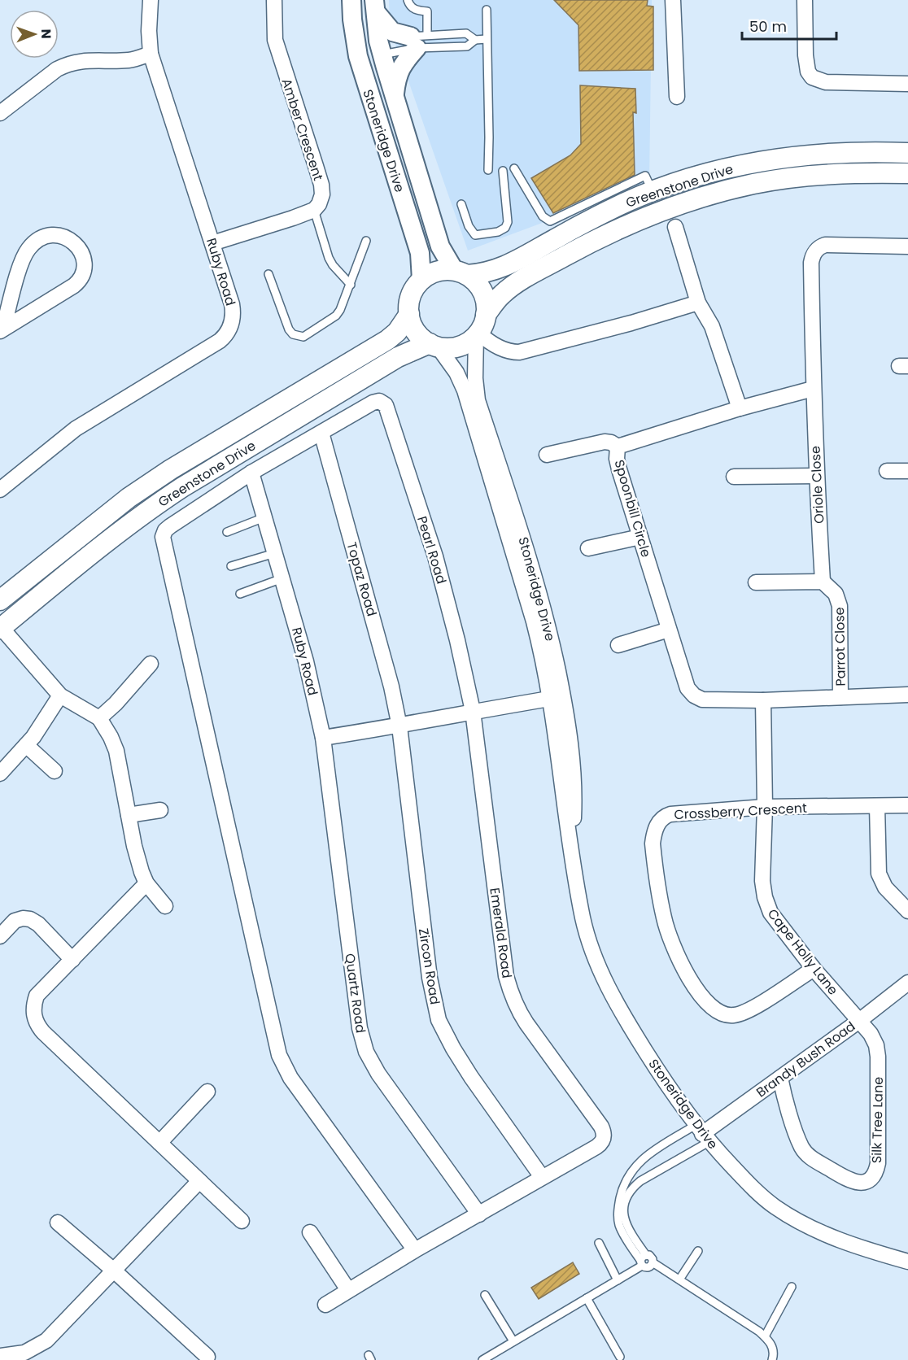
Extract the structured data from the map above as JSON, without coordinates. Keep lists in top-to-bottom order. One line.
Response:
{"streets":{"main road":["Greenstone Drive"],"street":["Amber Crescent","Stoneridge Drive","Ruby Road","Oriole Close","Spoonbill Circle","Pearl Road","Topaz Road","Parrot Close","Crossberry Crescent","Emerald Road","Cape Holly Lane","Zircon Road","Quartz Road","Brandy Bush Road","Silk Tree Lane"]},"crossings":[["Stoneridge Drive","Greenstone Drive"],["Stoneridge Drive","Brandy Bush Road"],["Ruby Road","Quartz Road"],["Oriole Close","Spoonbill Circle"],["Oriole Close","Parrot Close"],["Spoonbill Circle","Parrot Close"],["Spoonbill Circle","Cape Holly Lane"],["Pearl Road","Topaz Road"],["Pearl Road","Emerald Road"],["Topaz Road","Zircon Road"],["Crossberry Crescent","Cape Holly Lane"],["Emerald Road","Zircon Road"],["Cape Holly Lane","Brandy Bush Road"],["Cape Holly Lane","Silk Tree Lane"],["Brandy Bush Road","Silk Tree Lane"]],"scale_bar":"50 m","north":"right"}
